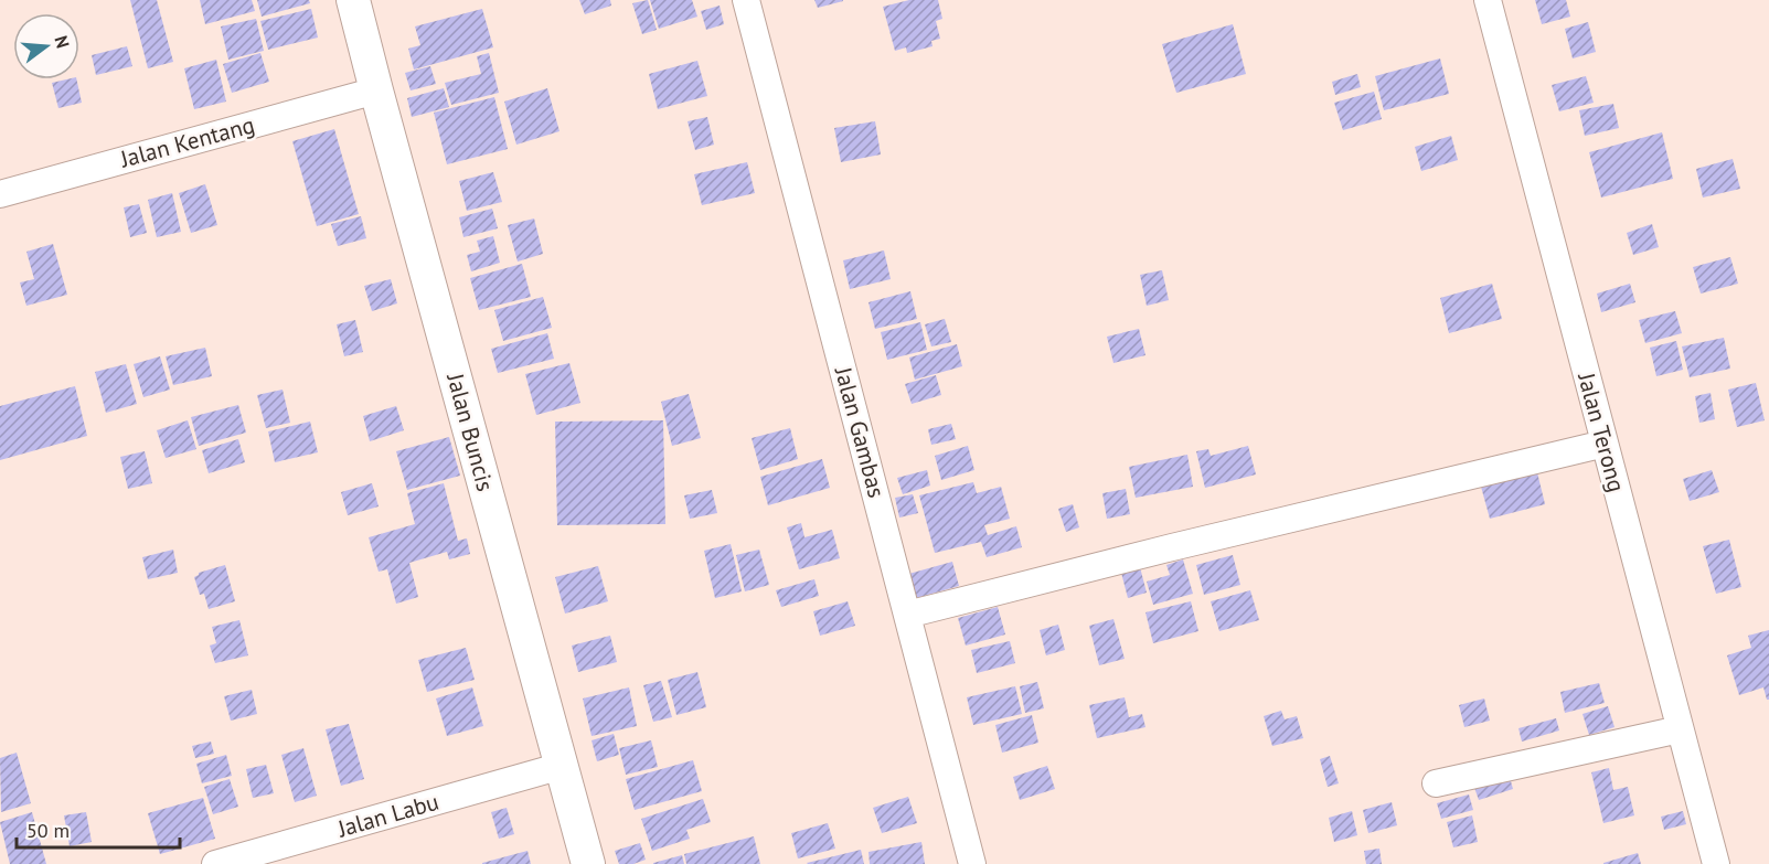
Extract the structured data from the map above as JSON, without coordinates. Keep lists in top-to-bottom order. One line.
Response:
{"streets":{"street":["Jalan Kentang","Jalan Buncis","Jalan Gambas","Jalan Terong","Jalan Labu"]},"crossings":[["Jalan Kentang","Jalan Buncis"],["Jalan Buncis","Jalan Labu"]],"scale_bar":"50 m","north":"right"}
